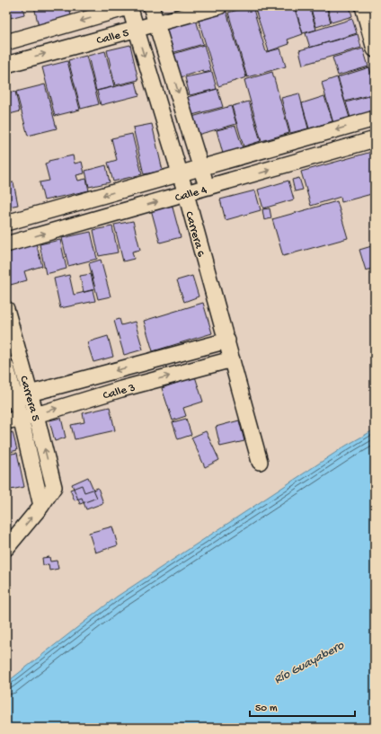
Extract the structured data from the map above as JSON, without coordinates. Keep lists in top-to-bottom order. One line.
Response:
{"streets":{"street":["Calle 5","Calle 4","Carrera 6","Calle 3","Carrera 5"]},"crossings":[["Calle 5","Carrera 6"],["Calle 4","Carrera 6"],["Carrera 6","Calle 3"],["Calle 3","Carrera 5"]],"water":["Río Guayabero"],"scale_bar":"50 m"}
